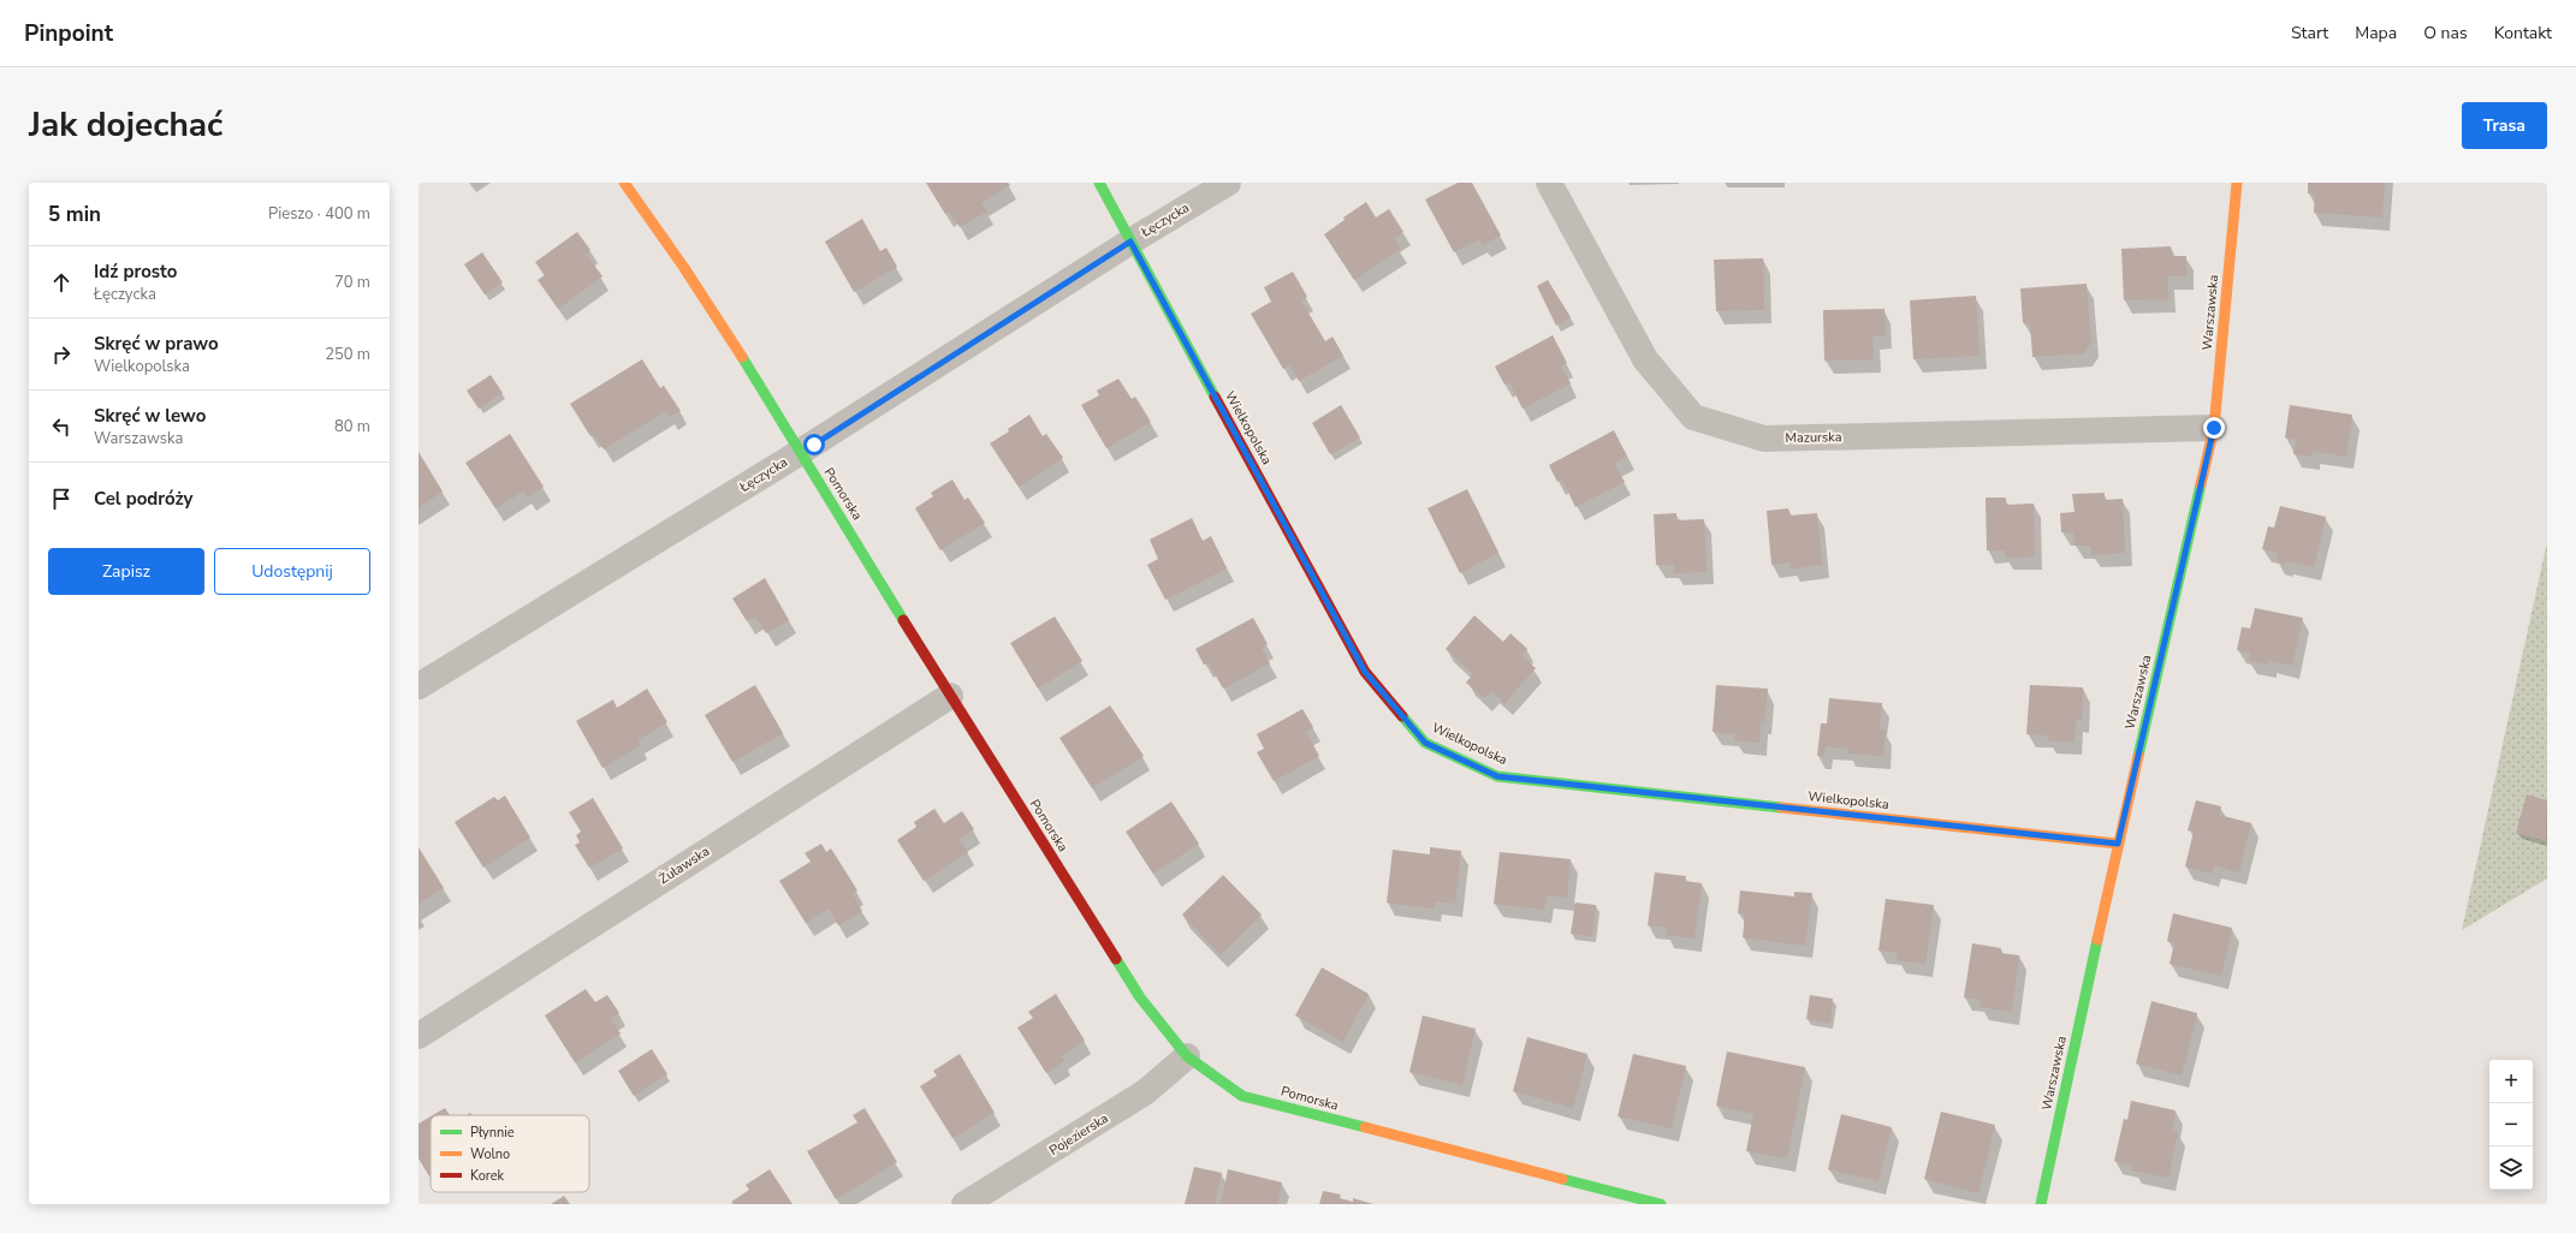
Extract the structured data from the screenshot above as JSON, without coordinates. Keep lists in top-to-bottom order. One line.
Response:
{"streets":{"street":["Łęczycka","Warszawska","Wielkopolska","Mazurska","Pomorska","Żuławska","Pojezierska"]},"crossings":[["Łęczycka","Wielkopolska"],["Łęczycka","Pomorska"],["Warszawska","Wielkopolska"],["Warszawska","Mazurska"],["Pomorska","Żuławska"],["Pomorska","Pojezierska"]],"legend":["Płynnie","Wolno","Korek"],"page":{"header":"Pinpoint","nav":["Start","Mapa","O nas","Kontakt"],"title":"Jak dojechać","buttons":["Trasa",["Zapisz","Udostępnij"]],"heading":["5 min","Pieszo · 400 m"],"list":[["Idź prosto","Łęczycka","70 m"],["Skręć w prawo","Wielkopolska","250 m"],["Skręć w lewo","Warszawska","80 m"],"Cel podróży"],"map_buttons":["+","−"]}}
